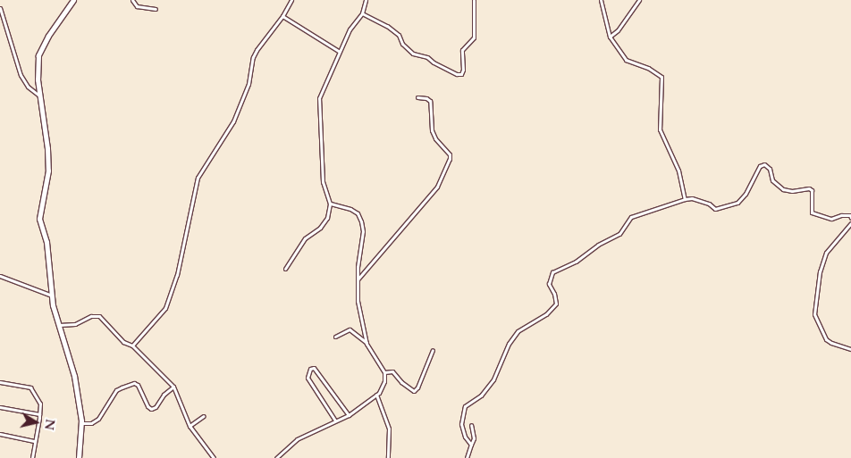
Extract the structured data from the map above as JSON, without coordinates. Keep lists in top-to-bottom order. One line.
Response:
{"north":"right"}
